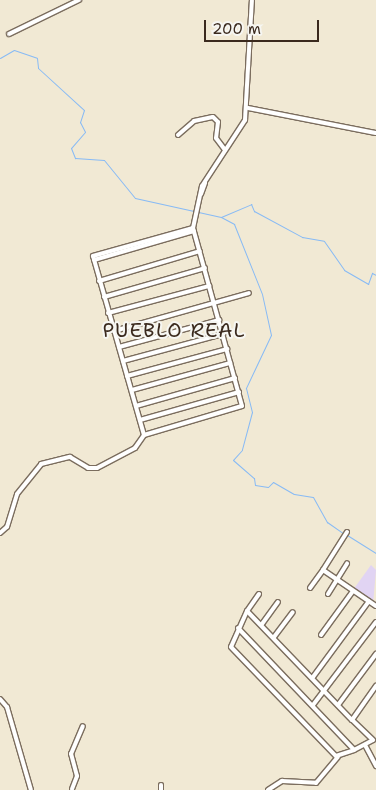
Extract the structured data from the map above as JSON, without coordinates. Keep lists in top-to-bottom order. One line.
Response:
{"districts":["PUEBLO REAL"],"scale_bar":"200 m"}
